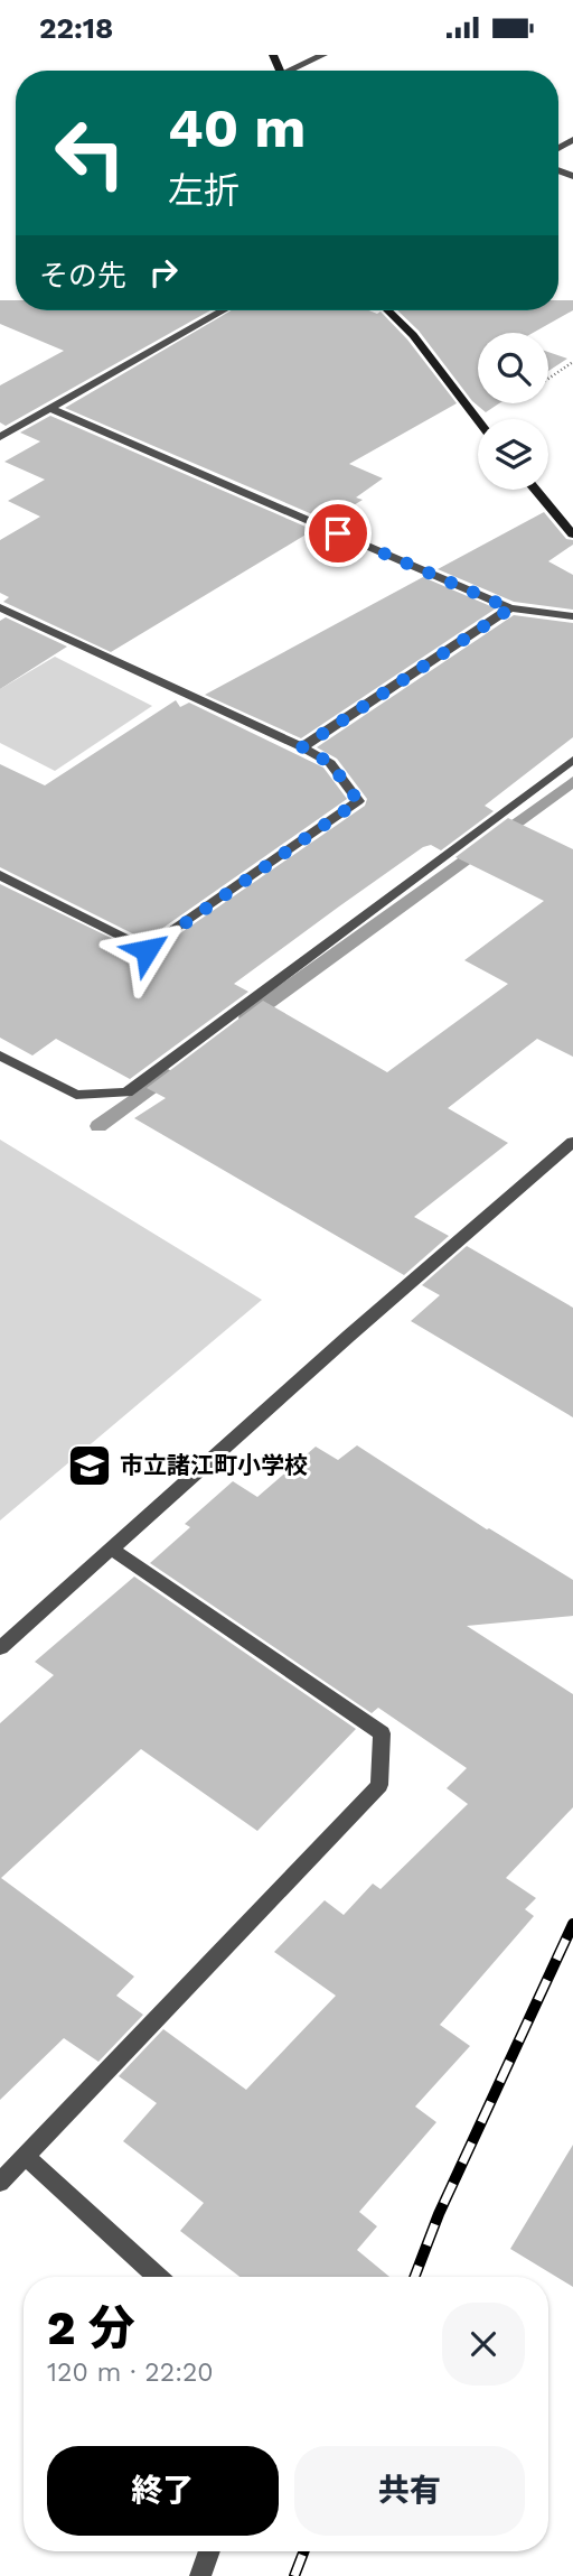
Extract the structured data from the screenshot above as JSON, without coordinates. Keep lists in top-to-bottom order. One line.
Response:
{"places":{"school or university":["市立諸江町小学校"]},"page":{"status":"22:18","turn":["40 m","左折"],"then":"その先","heading":["2 分","120 m · 22:20"],"buttons":["終了","共有"]}}
